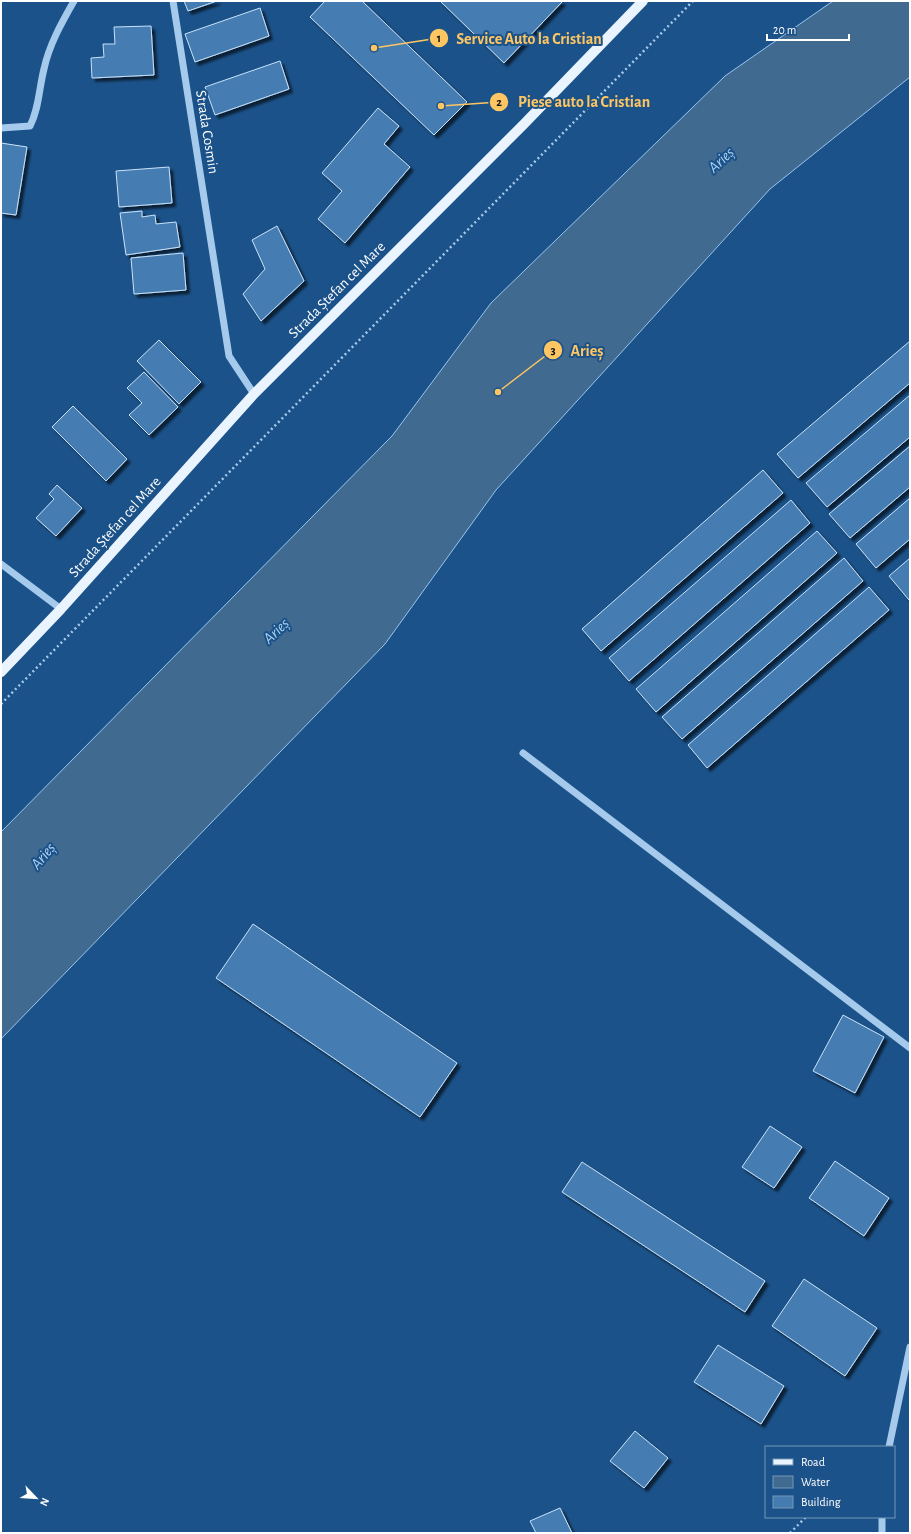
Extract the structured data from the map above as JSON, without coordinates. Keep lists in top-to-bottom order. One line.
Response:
{"streets":{"main road":["Strada Ștefan cel Mare"],"street":["Strada Cosmin"]},"crossings":[["Strada Cosmin","Strada Ștefan cel Mare"]],"water":["Arieș"],"places":["Service Auto la Cristian","Piese auto la Cristian","Arieș"],"legend":["Road","Water","Building"],"scale_bar":"20 m","north":"bottom right"}
